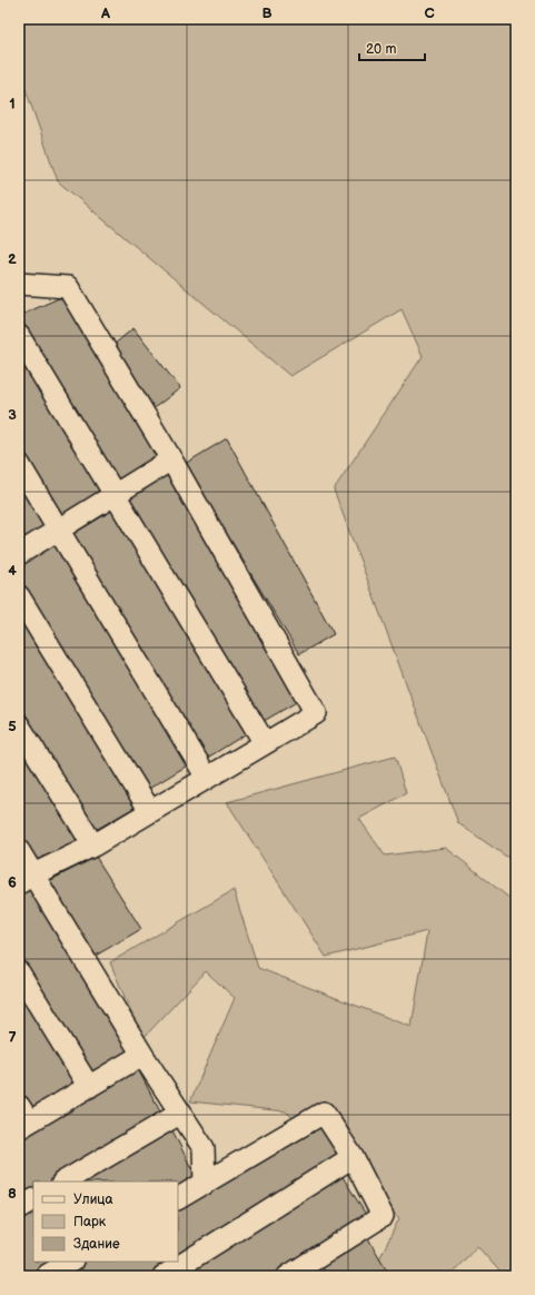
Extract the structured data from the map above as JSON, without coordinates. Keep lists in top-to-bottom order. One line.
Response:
{"legend":["Улица","Парк","Здание"],"scale_bar":"20 m","grid":{"columns":["A","B","C"],"rows":["1","2","3","4","5","6","7","8"]}}
